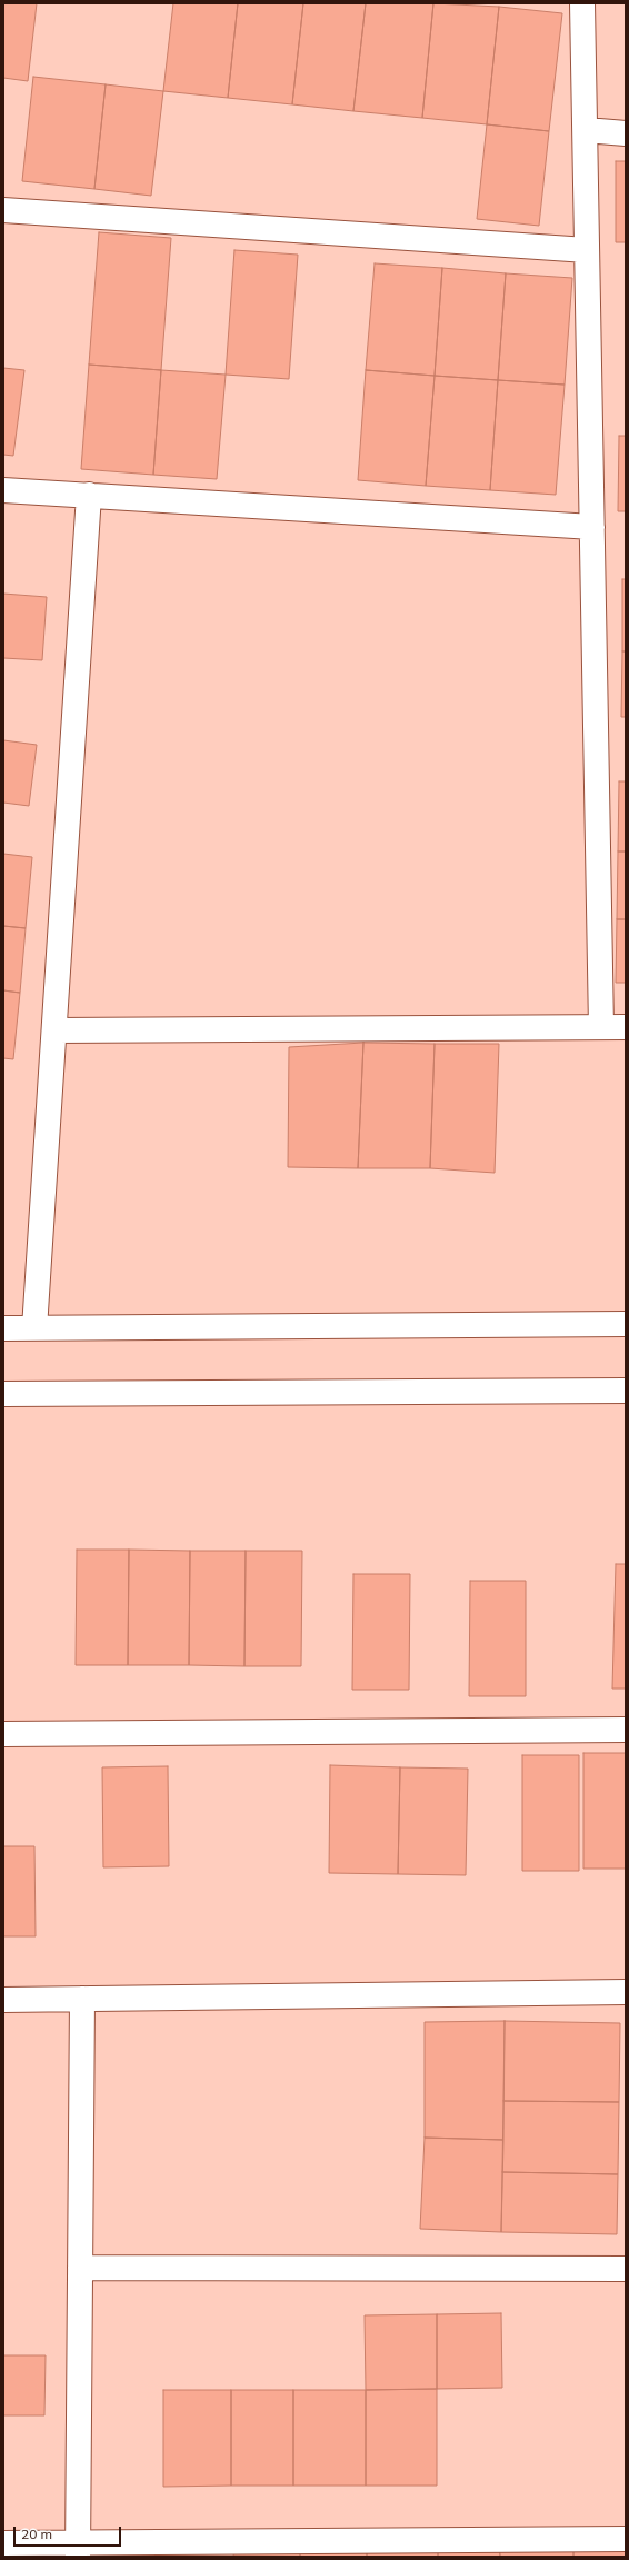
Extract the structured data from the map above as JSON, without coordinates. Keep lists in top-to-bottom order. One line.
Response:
{"scale_bar":"20 m"}
